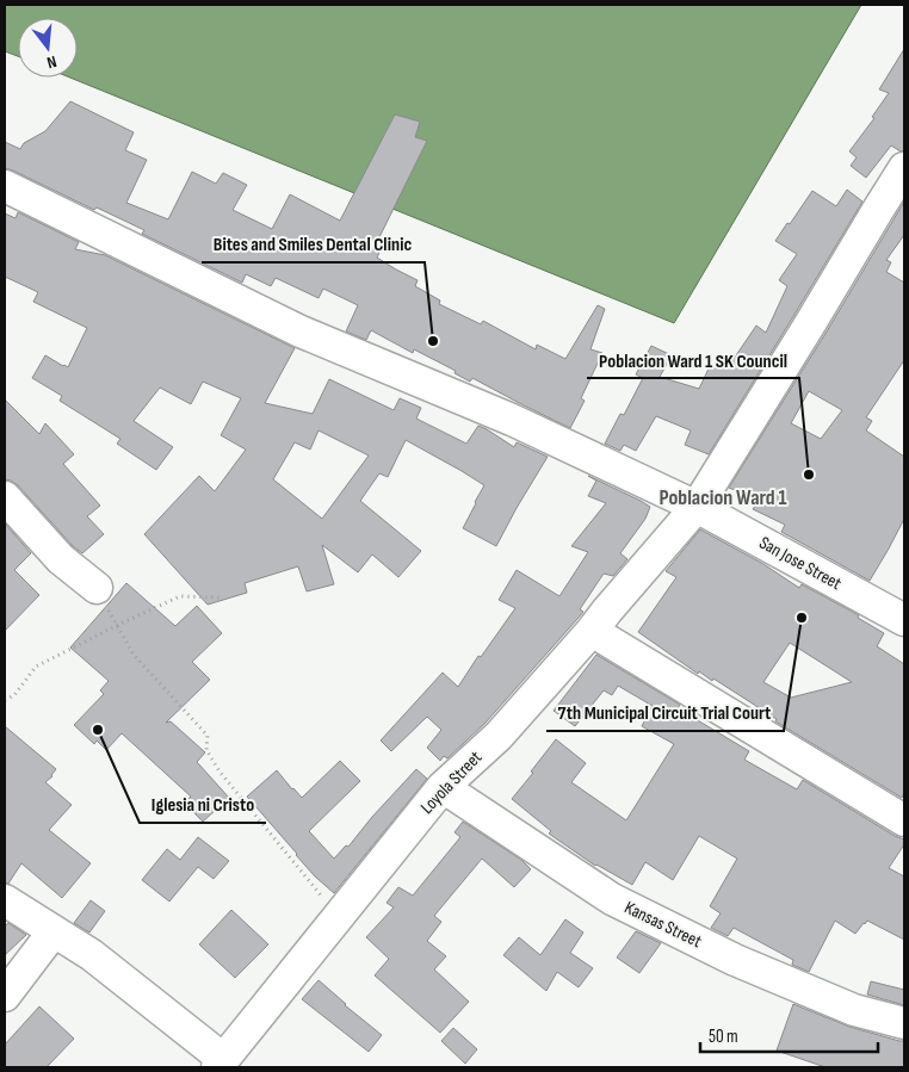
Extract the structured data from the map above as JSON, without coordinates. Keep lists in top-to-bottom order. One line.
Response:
{"streets":{"street":["San Jose Street","Loyola Street","Kansas Street"]},"crossings":[["San Jose Street","Loyola Street"],["Loyola Street","Kansas Street"]],"districts":["Poblacion Ward 1"],"places":["Bites and Smiles Dental Clinic","Poblacion Ward 1 SK Council","7th Municipal Circuit Trial Court","Iglesia ni Cristo"],"scale_bar":"50 m","north":"bottom"}
